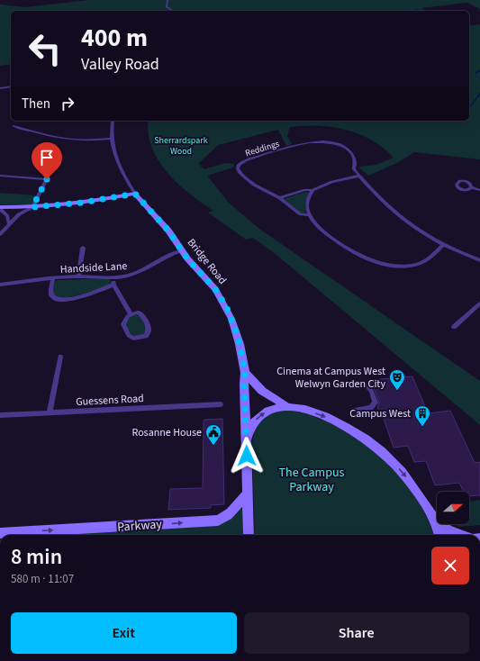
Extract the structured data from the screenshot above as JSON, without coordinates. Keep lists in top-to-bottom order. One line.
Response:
{"streets":{"main road":["Bridge Road","Parkway"],"street":["Reddings","Handside Lane","Guessens Road"]},"crossings":[["Bridge Road","Handside Lane"],["Bridge Road","Parkway"]],"one_way":["Parkway"],"parks":["Sherrardspark Wood","The Campus Parkway"],"places":{"theatre":["Cinema at Campus West Welwyn Garden City"],"building":["Campus West"],"public building":["Rosanne House"]},"north":"right","page":{"turn":["400 m","Valley Road"],"then":"Then","heading":["8 min","580 m · 11:07"],"buttons":["Exit","Share"]}}
